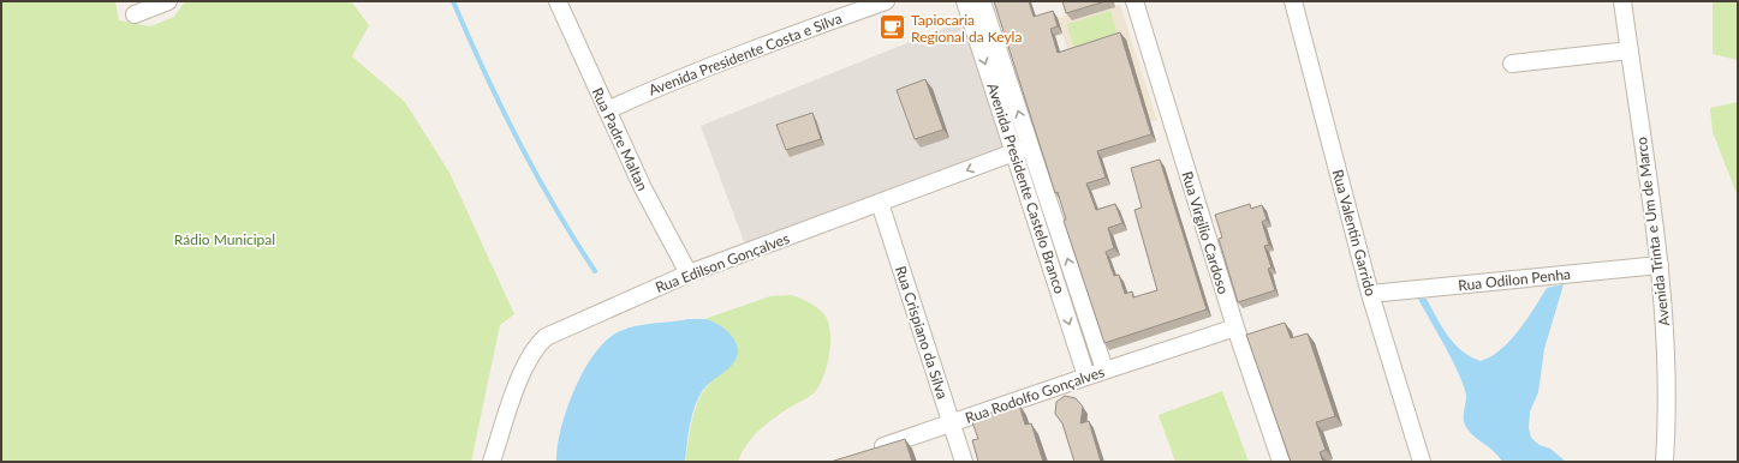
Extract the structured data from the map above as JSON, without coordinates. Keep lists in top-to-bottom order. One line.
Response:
{"streets":{"street":["Avenida Presidente Costa e Silva","Rua Padre Maltan","Avenida Presidente Castelo Branco","Avenida Trinta e Um de Marco","Rua Virgilio Cardoso","Rua Valentin Garrido","Rua Edilson Gonçalves","Rua Odilon Penha","Rua Crispiano da Silva","Rua Rodolfo Gonçalves"]},"crossings":[["Avenida Presidente Costa e Silva","Rua Padre Maltan"],["Rua Padre Maltan","Rua Edilson Gonçalves"],["Avenida Presidente Castelo Branco","Rua Edilson Gonçalves"],["Avenida Presidente Castelo Branco","Rua Rodolfo Gonçalves"],["Avenida Trinta e Um de Marco","Rua Odilon Penha"],["Rua Virgilio Cardoso","Rua Rodolfo Gonçalves"],["Rua Valentin Garrido","Rua Odilon Penha"],["Rua Edilson Gonçalves","Rua Crispiano da Silva"],["Rua Crispiano da Silva","Rua Rodolfo Gonçalves"]],"parks":["Rádio Municipal"],"places":{"cafe":["Tapiocaria Regional da Keyla"]}}
